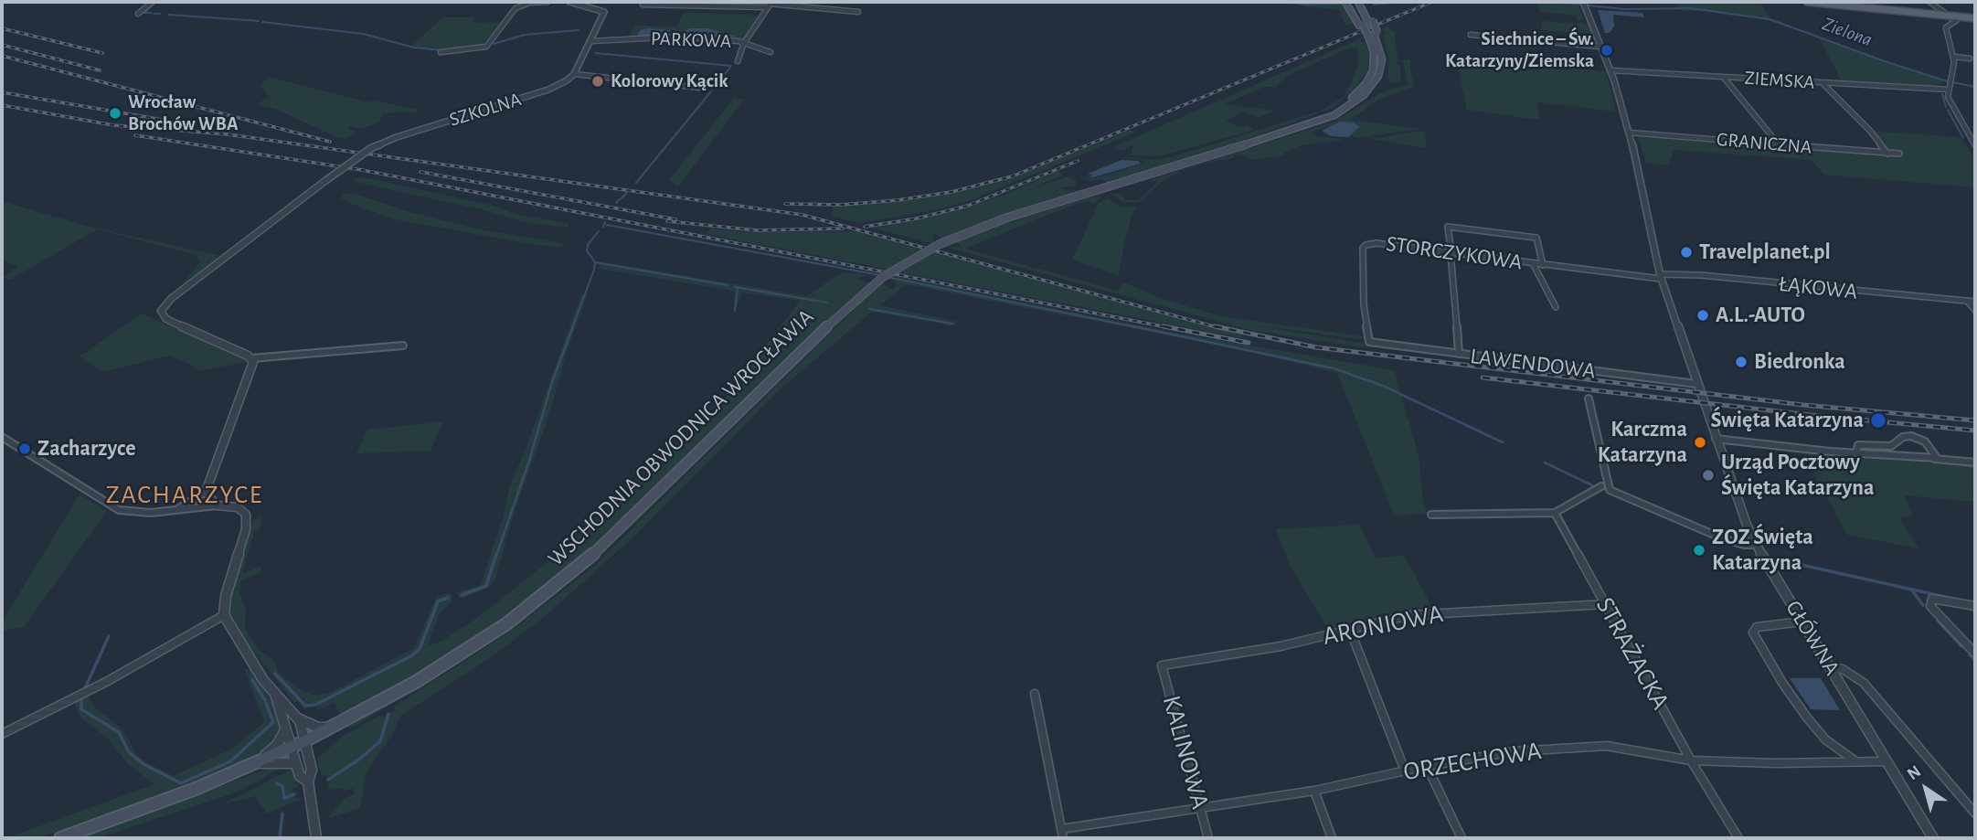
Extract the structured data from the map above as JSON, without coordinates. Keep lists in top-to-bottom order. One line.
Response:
{"streets":{"main road":["WSCHODNIA OBWODNICA WROCŁAWIA"],"street":["PARKOWA","ZIEMSKA","SZKOLNA","GRANICZNA","STORCZYKOWA","ŁĄKOWA","LAWENDOWA","ARONIOWA","GŁÓWNA","STRAŻACKA","KALINOWA","ORZECHOWA"]},"crossings":[["ZIEMSKA","GŁÓWNA"],["GRANICZNA","GŁÓWNA"],["STORCZYKOWA","ŁĄKOWA"],["STORCZYKOWA","LAWENDOWA"],["STORCZYKOWA","GŁÓWNA"],["ŁĄKOWA","GŁÓWNA"],["LAWENDOWA","GŁÓWNA"],["ARONIOWA","STRAŻACKA"],["ARONIOWA","KALINOWA"],["GŁÓWNA","ORZECHOWA"],["STRAŻACKA","ORZECHOWA"],["KALINOWA","ORZECHOWA"]],"districts":["ZACHARZYCE"],"water":["Zielona"],"places":["Siechnice – Św. Katarzyny/Ziemska","Kolorowy Kącik","Wrocław Brochów WBA","Travelplanet.pl","A.L.-AUTO","Biedronka","Święta Katarzyna","Karczma Katarzyna","Zacharzyce","Urząd Pocztowy Święta Katarzyna","ZOZ Święta Katarzyna"],"north":"top left"}
